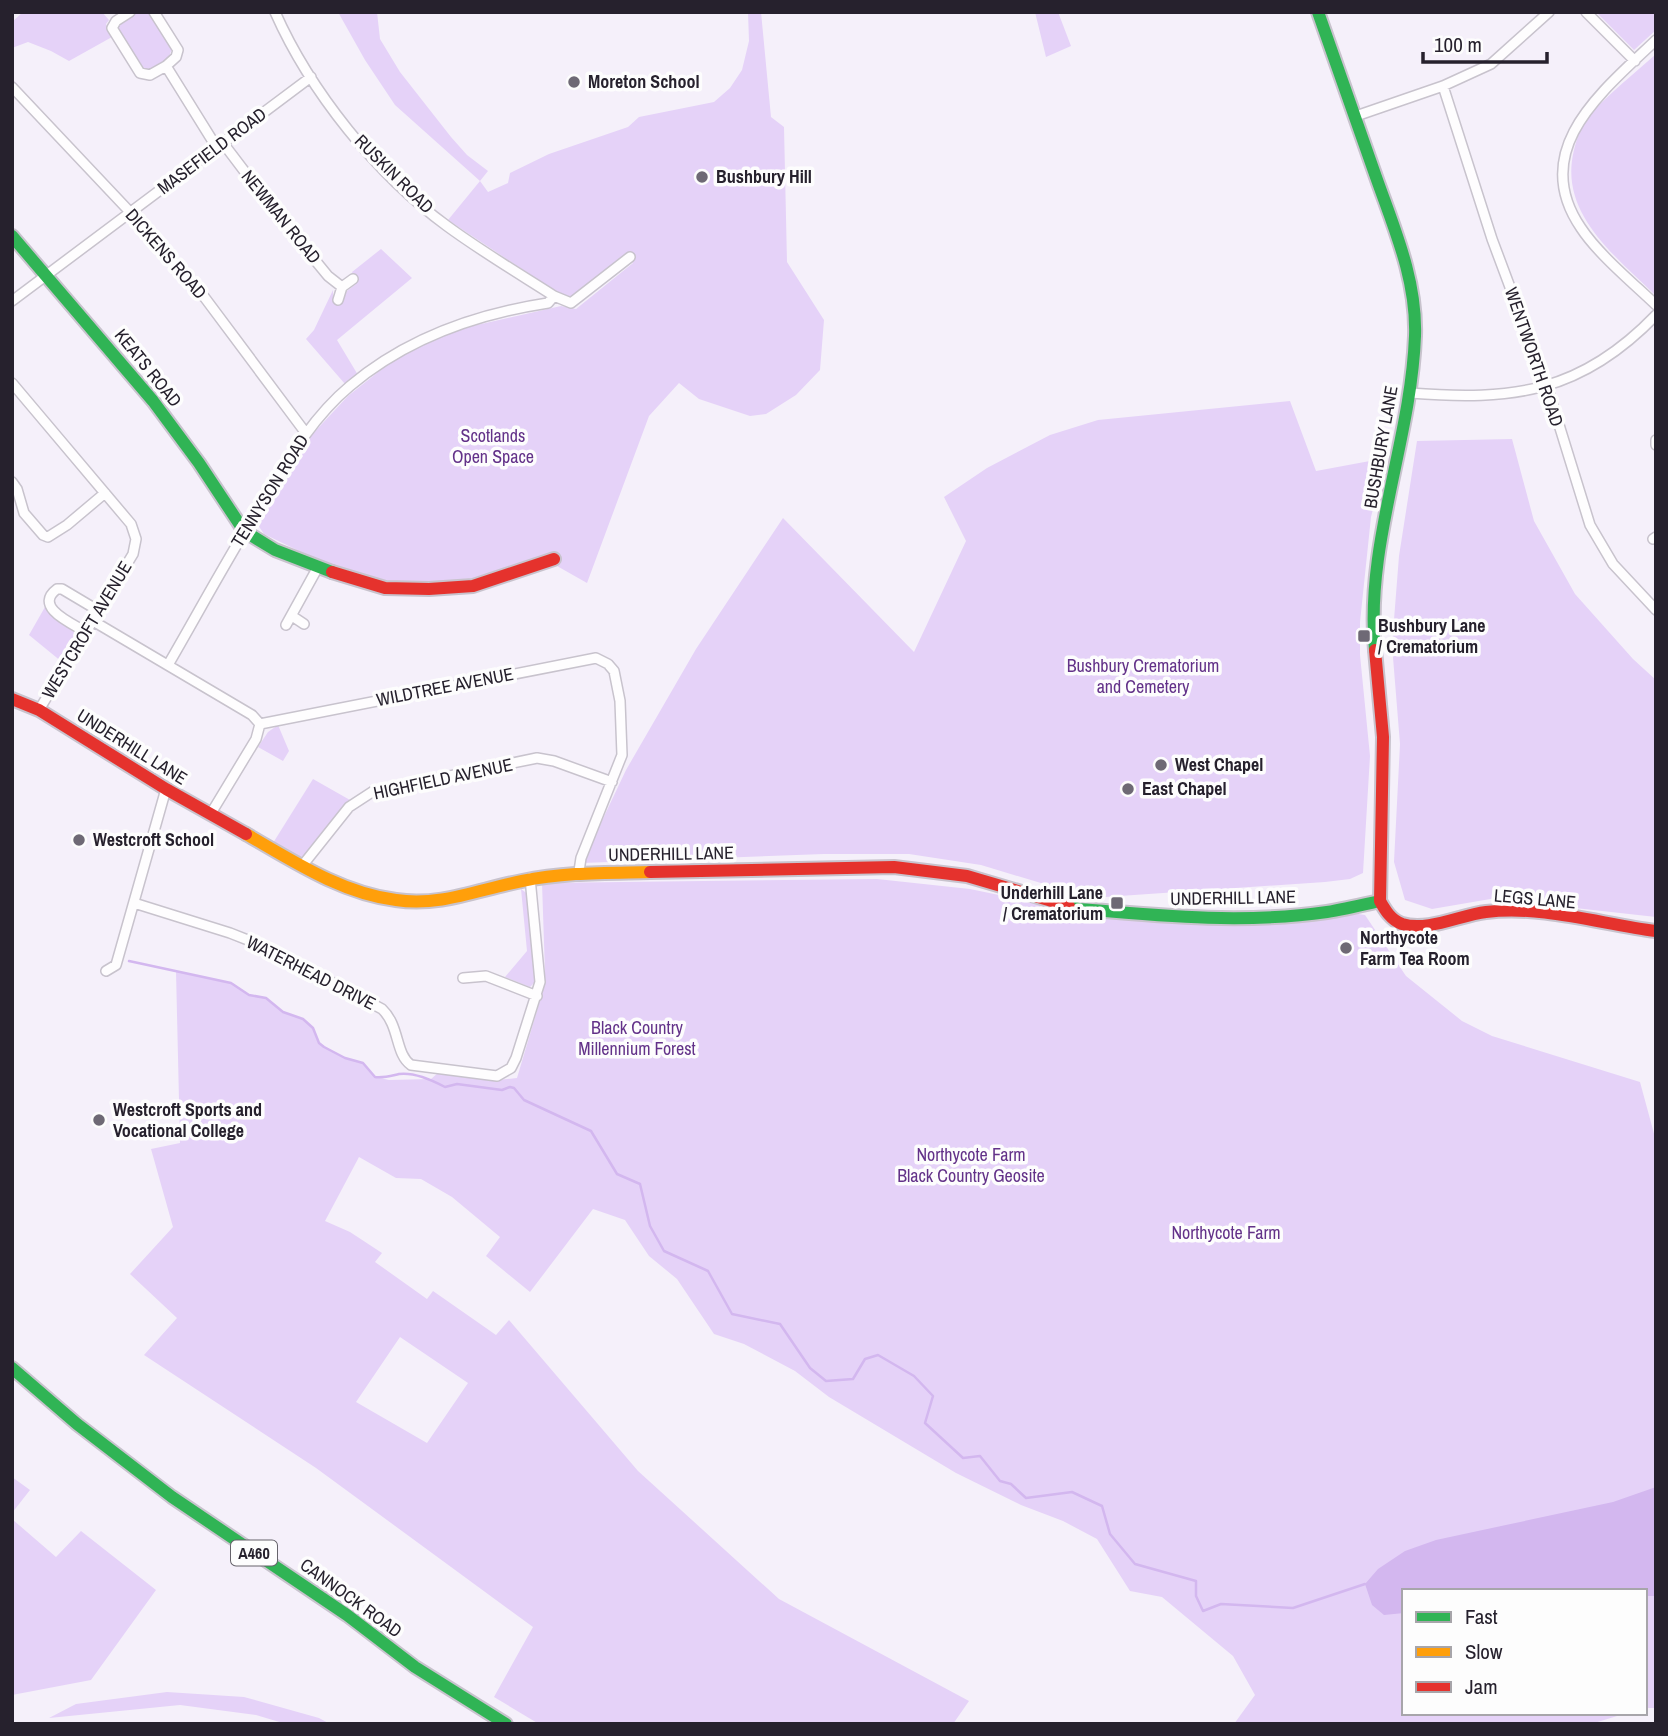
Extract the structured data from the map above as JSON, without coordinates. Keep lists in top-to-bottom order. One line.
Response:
{"streets":{"main road":["KEATS ROAD","BUSHBURY LANE","UNDERHILL LANE","LEGS LANE","A460","CANNOCK ROAD"],"street":["MASEFIELD ROAD","RUSKIN ROAD","NEWMAN ROAD","DICKENS ROAD","WENTWORTH ROAD","TENNYSON ROAD","WESTCROFT AVENUE","WILDTREE AVENUE","HIGHFIELD AVENUE","WATERHEAD DRIVE"]},"crossings":[["MASEFIELD ROAD","RUSKIN ROAD"],["MASEFIELD ROAD","NEWMAN ROAD"],["MASEFIELD ROAD","DICKENS ROAD"],["MASEFIELD ROAD","KEATS ROAD"],["RUSKIN ROAD","TENNYSON ROAD"],["DICKENS ROAD","TENNYSON ROAD"],["KEATS ROAD","TENNYSON ROAD"],["BUSHBURY LANE","UNDERHILL LANE"],["BUSHBURY LANE","LEGS LANE"],["WESTCROFT AVENUE","UNDERHILL LANE"],["WILDTREE AVENUE","UNDERHILL LANE"],["WILDTREE AVENUE","HIGHFIELD AVENUE"],["UNDERHILL LANE","HIGHFIELD AVENUE"],["UNDERHILL LANE","LEGS LANE"],["UNDERHILL LANE","WATERHEAD DRIVE"]],"parks":["Scotlands Open Space","Bushbury Crematorium and Cemetery","Black Country Millennium Forest","Northycote Farm Black Country Geosite","Northycote Farm"],"places":{"other":["Moreton School","Bushbury Hill","West Chapel","East Chapel","Westcroft School","Northycote Farm Tea Room","Westcroft Sports and Vocational College"],"transit":["Bushbury Lane / Crematorium","Underhill Lane / Crematorium"]},"legend":["Fast","Slow","Jam"],"scale_bar":"100 m"}
